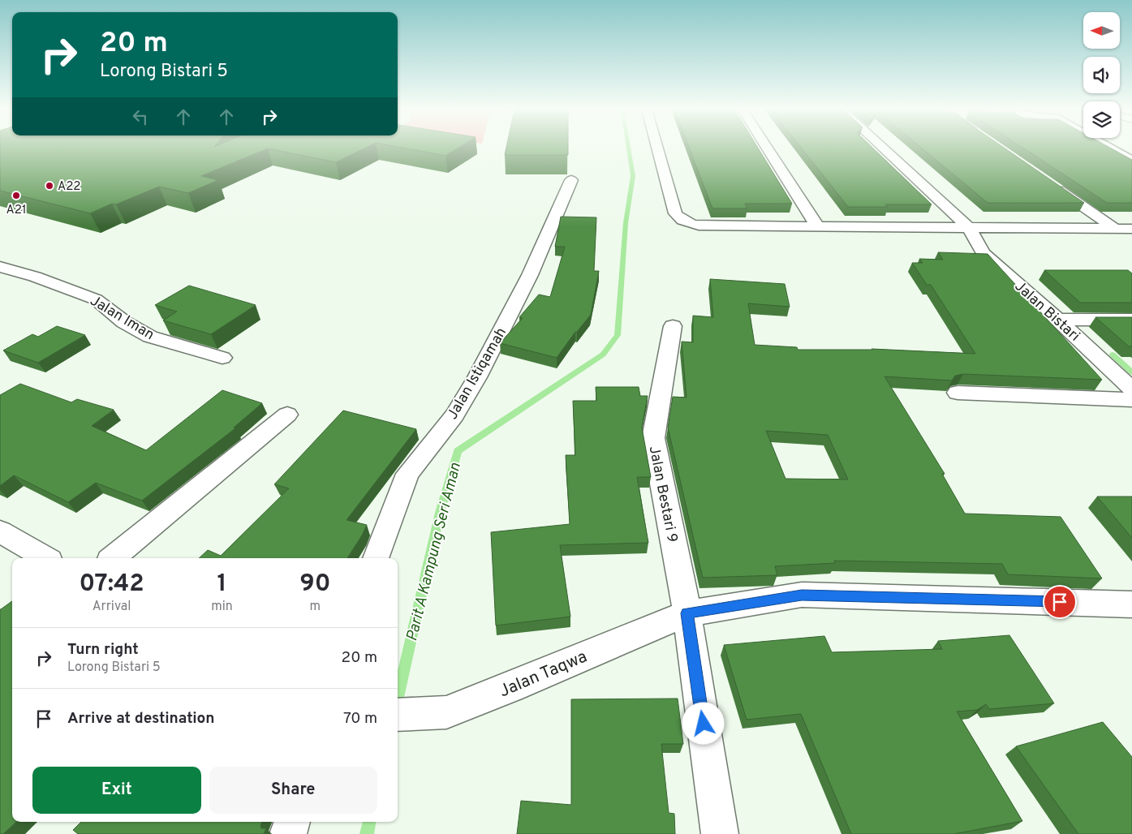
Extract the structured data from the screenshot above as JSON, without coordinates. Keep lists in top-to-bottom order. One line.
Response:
{"streets":{"street":["Jalan Bistari","Jalan Iman","Jalan Istiqamah","Jalan Bestari 9","Jalan Taqwa"]},"crossings":[["Jalan Bestari 9","Jalan Taqwa"]],"water":["Parit A Kampung Seri Aman"],"places":["A22","A21"],"north":"left","page":{"turn":["20 m","Lorong Bistari 5"],"eta":["07:42","Arrival","1","min","90","m"],"list":[{"name":"Turn right","note":"Lorong Bistari 5","value":"20 m"},{"name":"Arrive at destination","value":"70 m"}],"buttons":["Exit","Share"]}}
